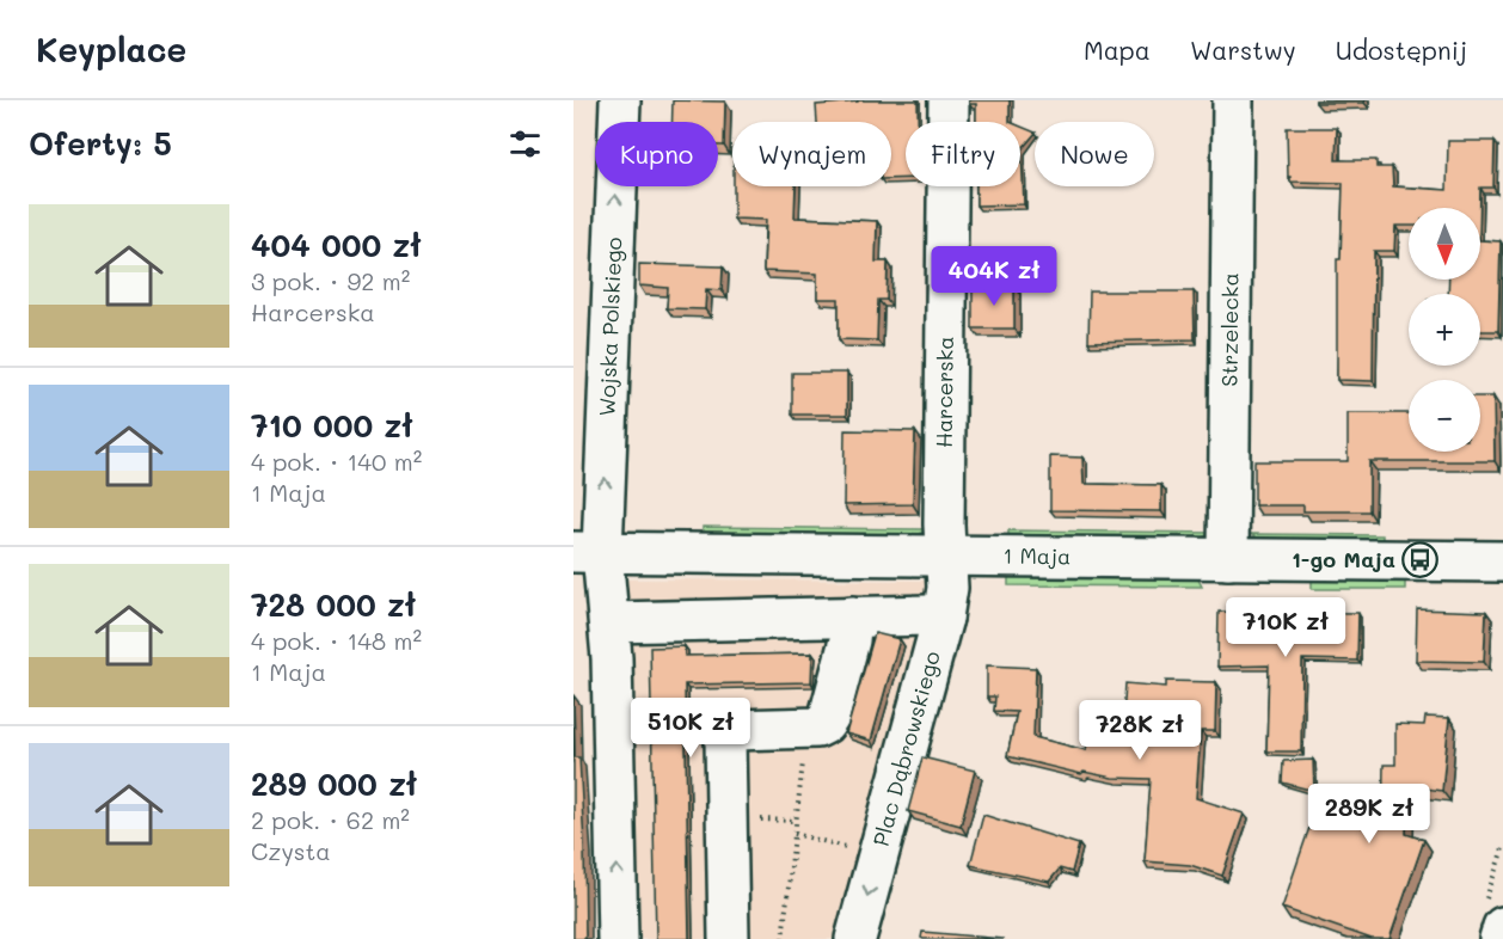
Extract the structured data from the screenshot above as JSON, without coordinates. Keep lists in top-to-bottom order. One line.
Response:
{"streets":{"street":["Wojska Polskiego","Strzelecka","Harcerska","1 Maja","Plac Dąbrowskiego"]},"crossings":[["Wojska Polskiego","1 Maja"],["Strzelecka","1 Maja"],["Harcerska","1 Maja"],["Harcerska","Plac Dąbrowskiego"],["1 Maja","Plac Dąbrowskiego"]],"one_way":["Wojska Polskiego"],"places":{"bus stop":["1-go Maja"]},"north":"bottom","page":{"header":"Keyplace","nav":["Mapa","Warstwy","Udostępnij"],"heading":"Oferty: 5","chip":["Kupno","Wynajem","Filtry","Nowe"],"list":[{"name":"404 000 zł","note":"3 pok. · 92 m² · Harcerska"},{"name":"710 000 zł","note":"4 pok. · 140 m² · 1 Maja"},{"name":"728 000 zł","note":"4 pok. · 148 m² · 1 Maja"},{"name":"289 000 zł","note":"2 pok. · 62 m² · Czysta"}],"map_buttons":["+","−"],"price":["404K zł","710K zł","510K zł","728K zł","289K zł"]}}
